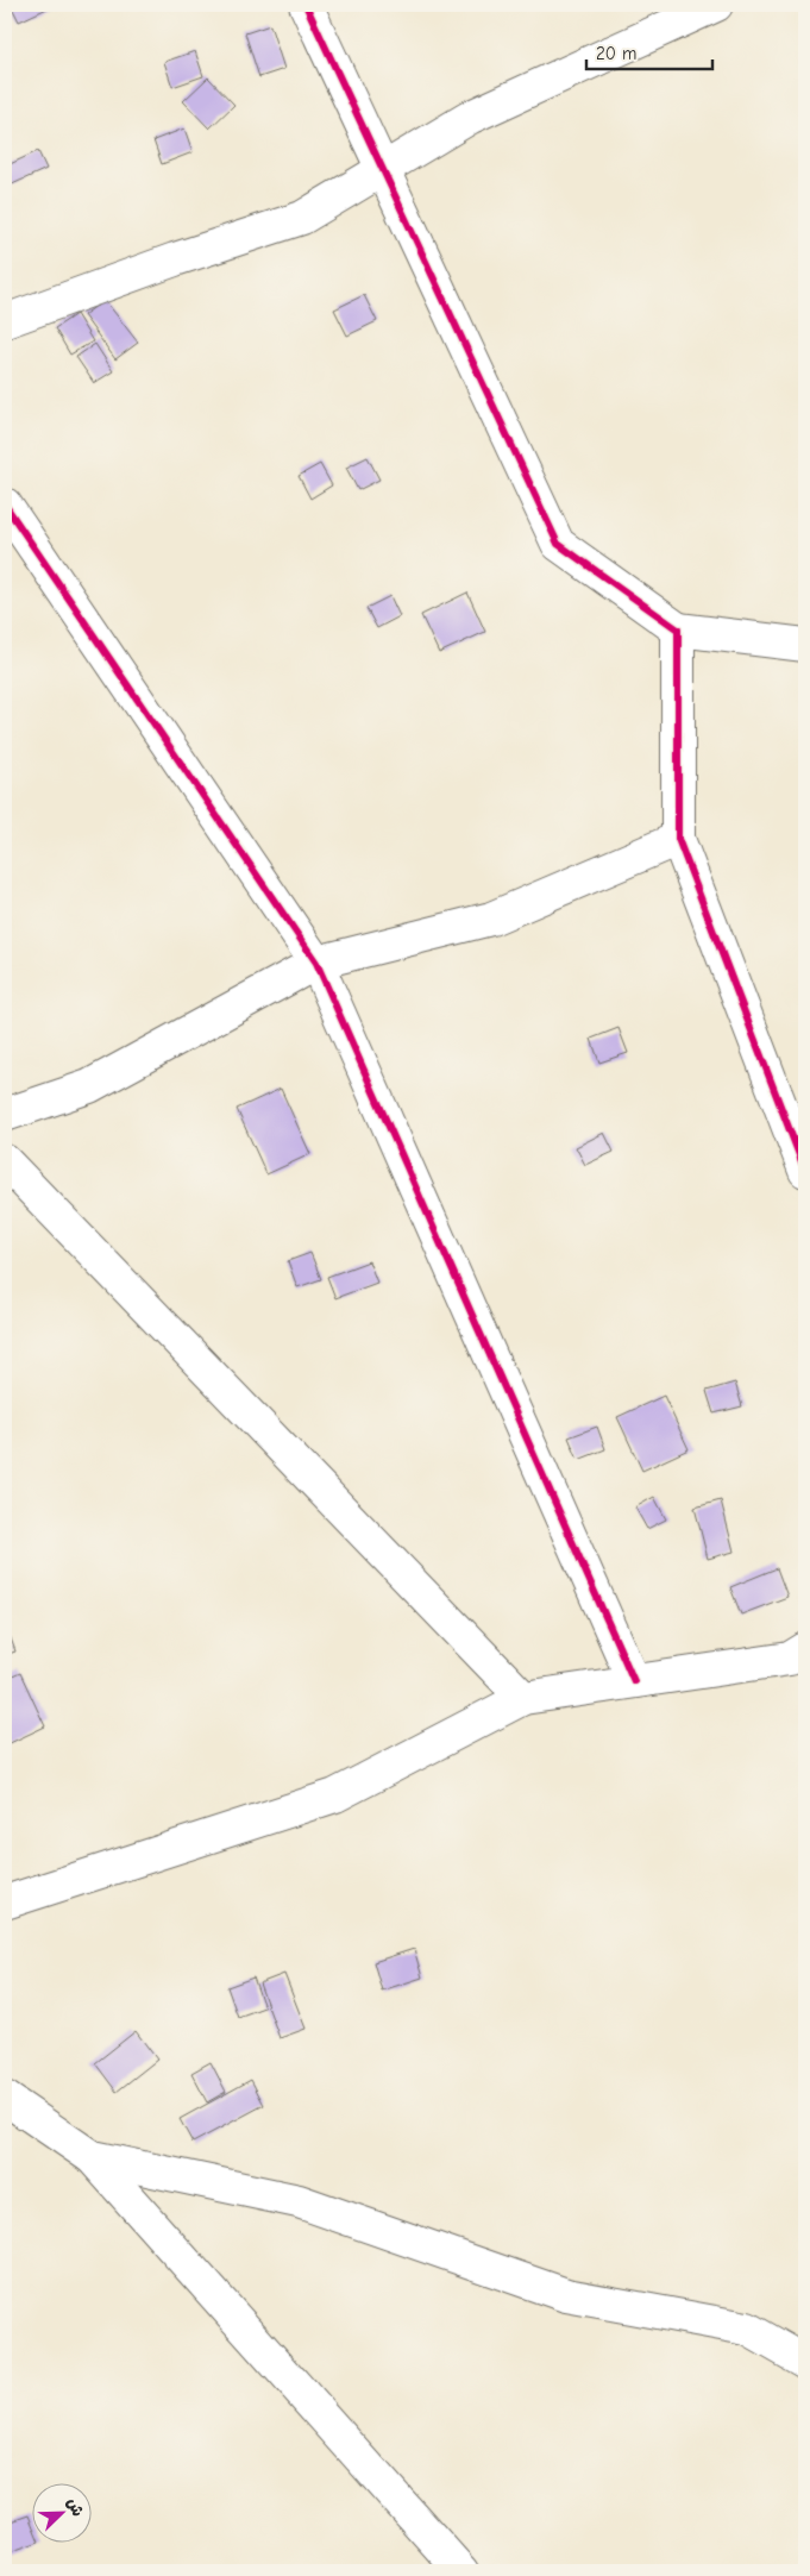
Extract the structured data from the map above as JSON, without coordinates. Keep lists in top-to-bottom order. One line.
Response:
{"scale_bar":"20 m","north":"top right"}
